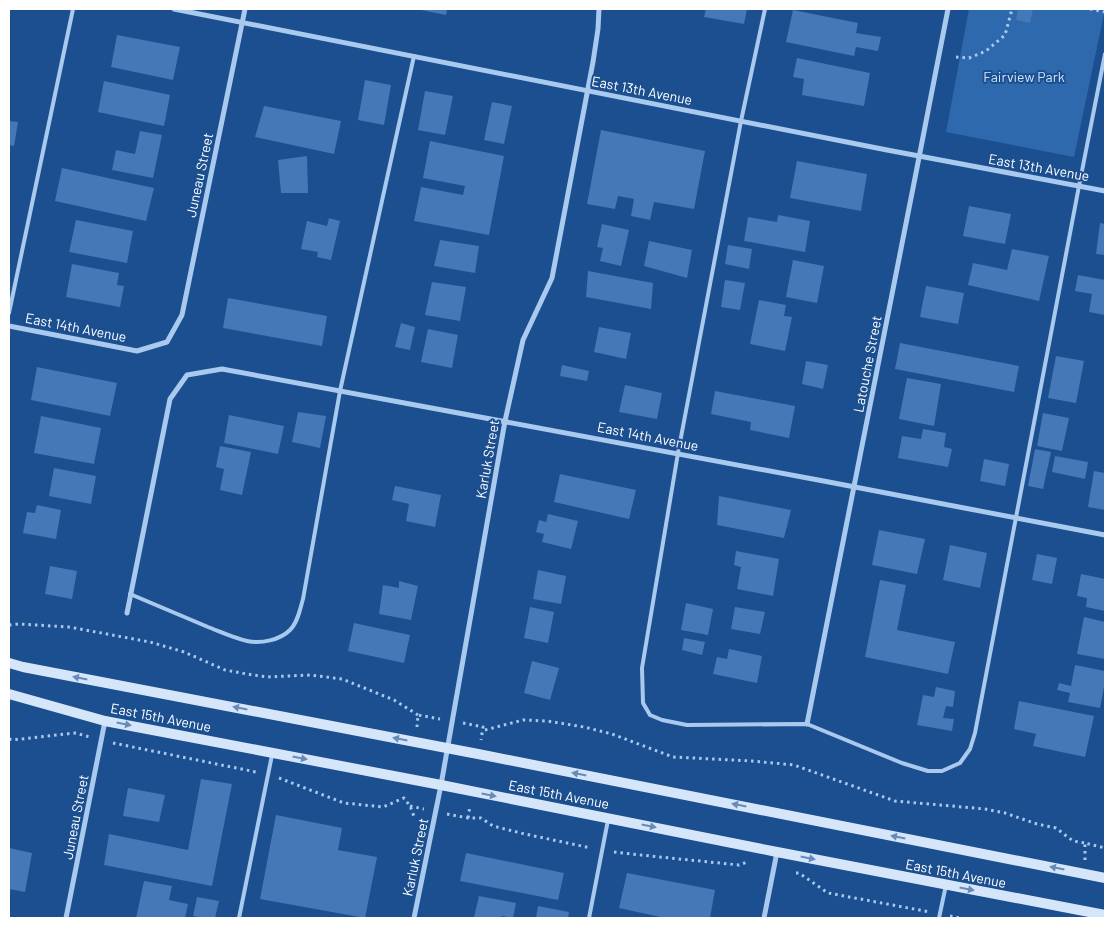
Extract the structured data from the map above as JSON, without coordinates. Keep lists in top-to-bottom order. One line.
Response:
{"streets":{"main road":["East 15th Avenue"],"street":["East 13th Avenue","Juneau Street","East 14th Avenue","Latouche Street","Karluk Street"]},"crossings":[["East 13th Avenue","Juneau Street"],["East 13th Avenue","Latouche Street"],["East 13th Avenue","Karluk Street"],["Juneau Street","East 14th Avenue"],["Juneau Street","East 15th Avenue"],["East 14th Avenue","Latouche Street"],["East 14th Avenue","Karluk Street"],["Karluk Street","East 15th Avenue"]],"parks":["Fairview Park"]}
